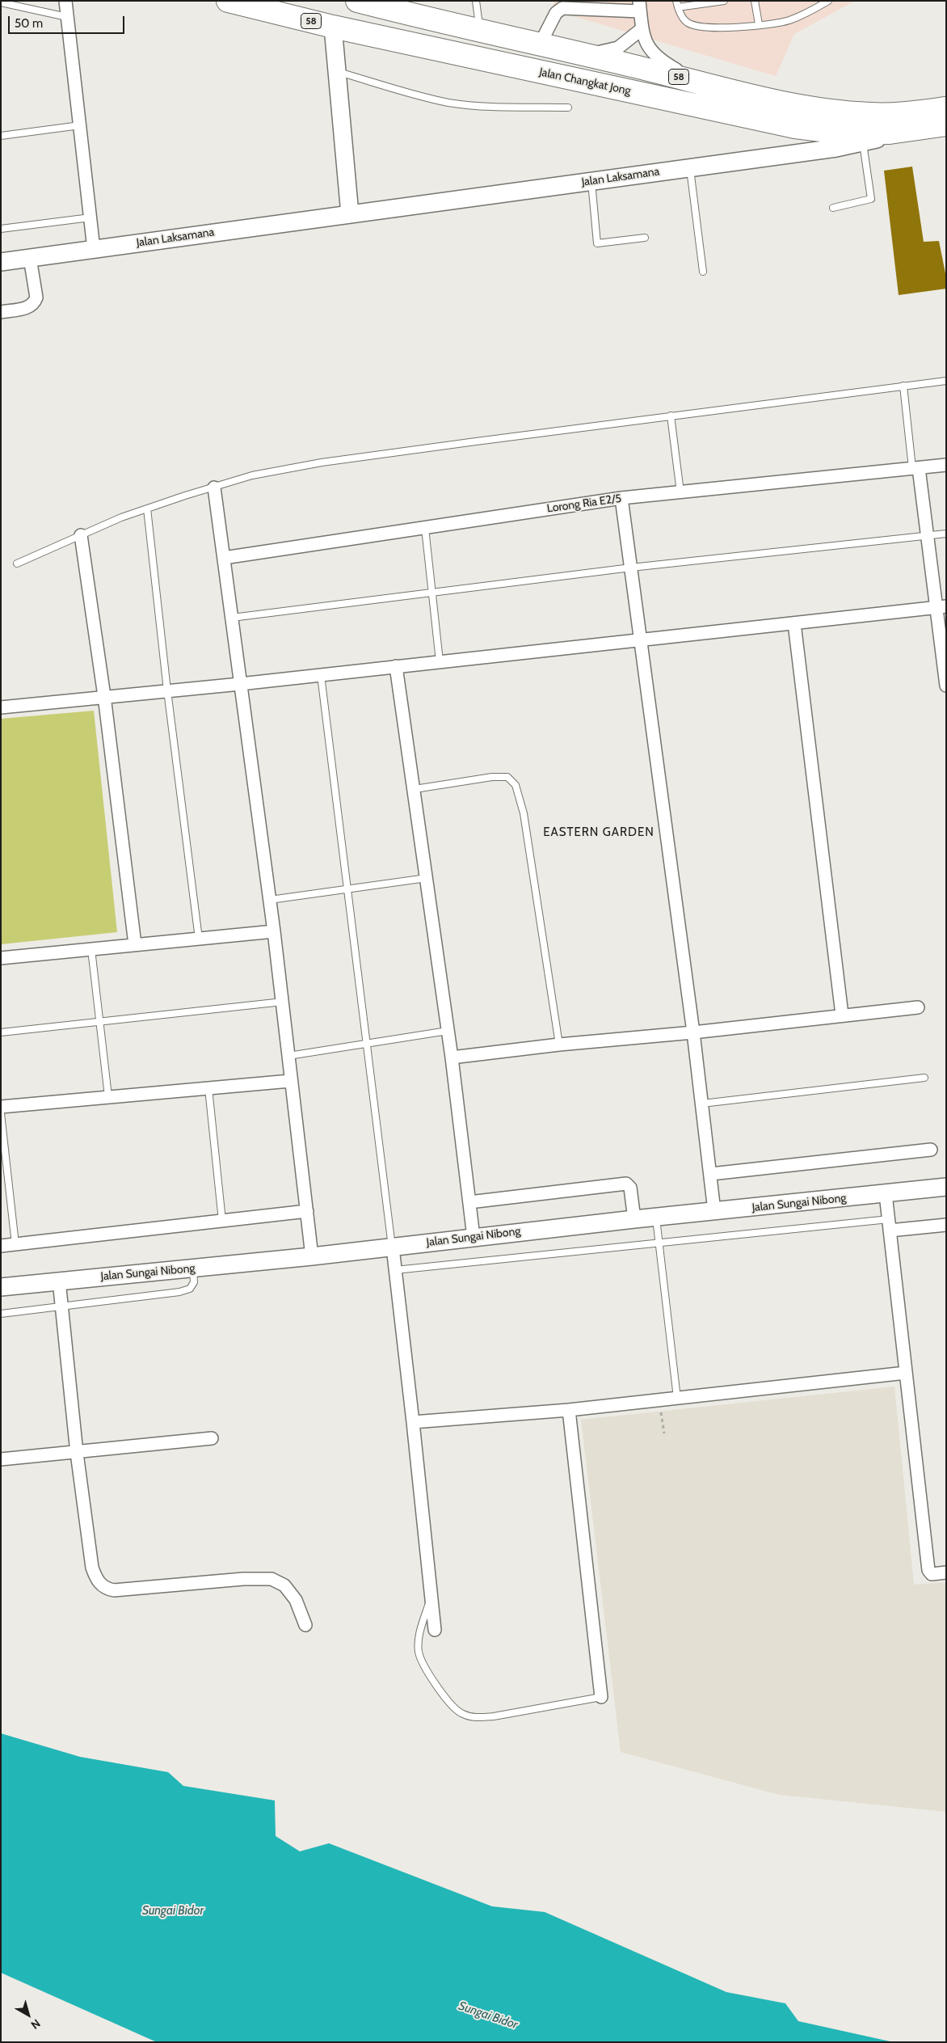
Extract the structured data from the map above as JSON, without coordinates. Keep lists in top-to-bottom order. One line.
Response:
{"streets":{"highway":["58","Jalan Changkat Jong"],"street":["Jalan Laksamana","Lorong Ria E2/5","Jalan Sungai Nibong"]},"crossings":[["Jalan Changkat Jong","Jalan Laksamana"]],"districts":["EASTERN GARDEN"],"water":["Sungai Bidor"],"scale_bar":"50 m","north":"bottom right"}
